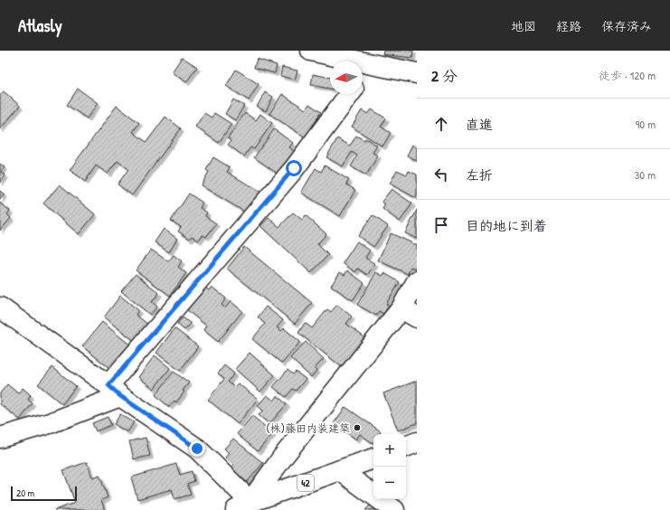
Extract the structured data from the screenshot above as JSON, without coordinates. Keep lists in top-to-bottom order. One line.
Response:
{"streets":{"street":["42"]},"places":["(株)藤田内装建築"],"scale_bar":"20 m","north":"left","page":{"header":"Atlasly","nav":["地図","経路","保存済み"],"heading":["2 分","徒歩 · 120 m"],"list":[["直進","90 m"],["左折","30 m"],"目的地に到着"],"map_buttons":["+","−"],"scale":"20 m"}}
